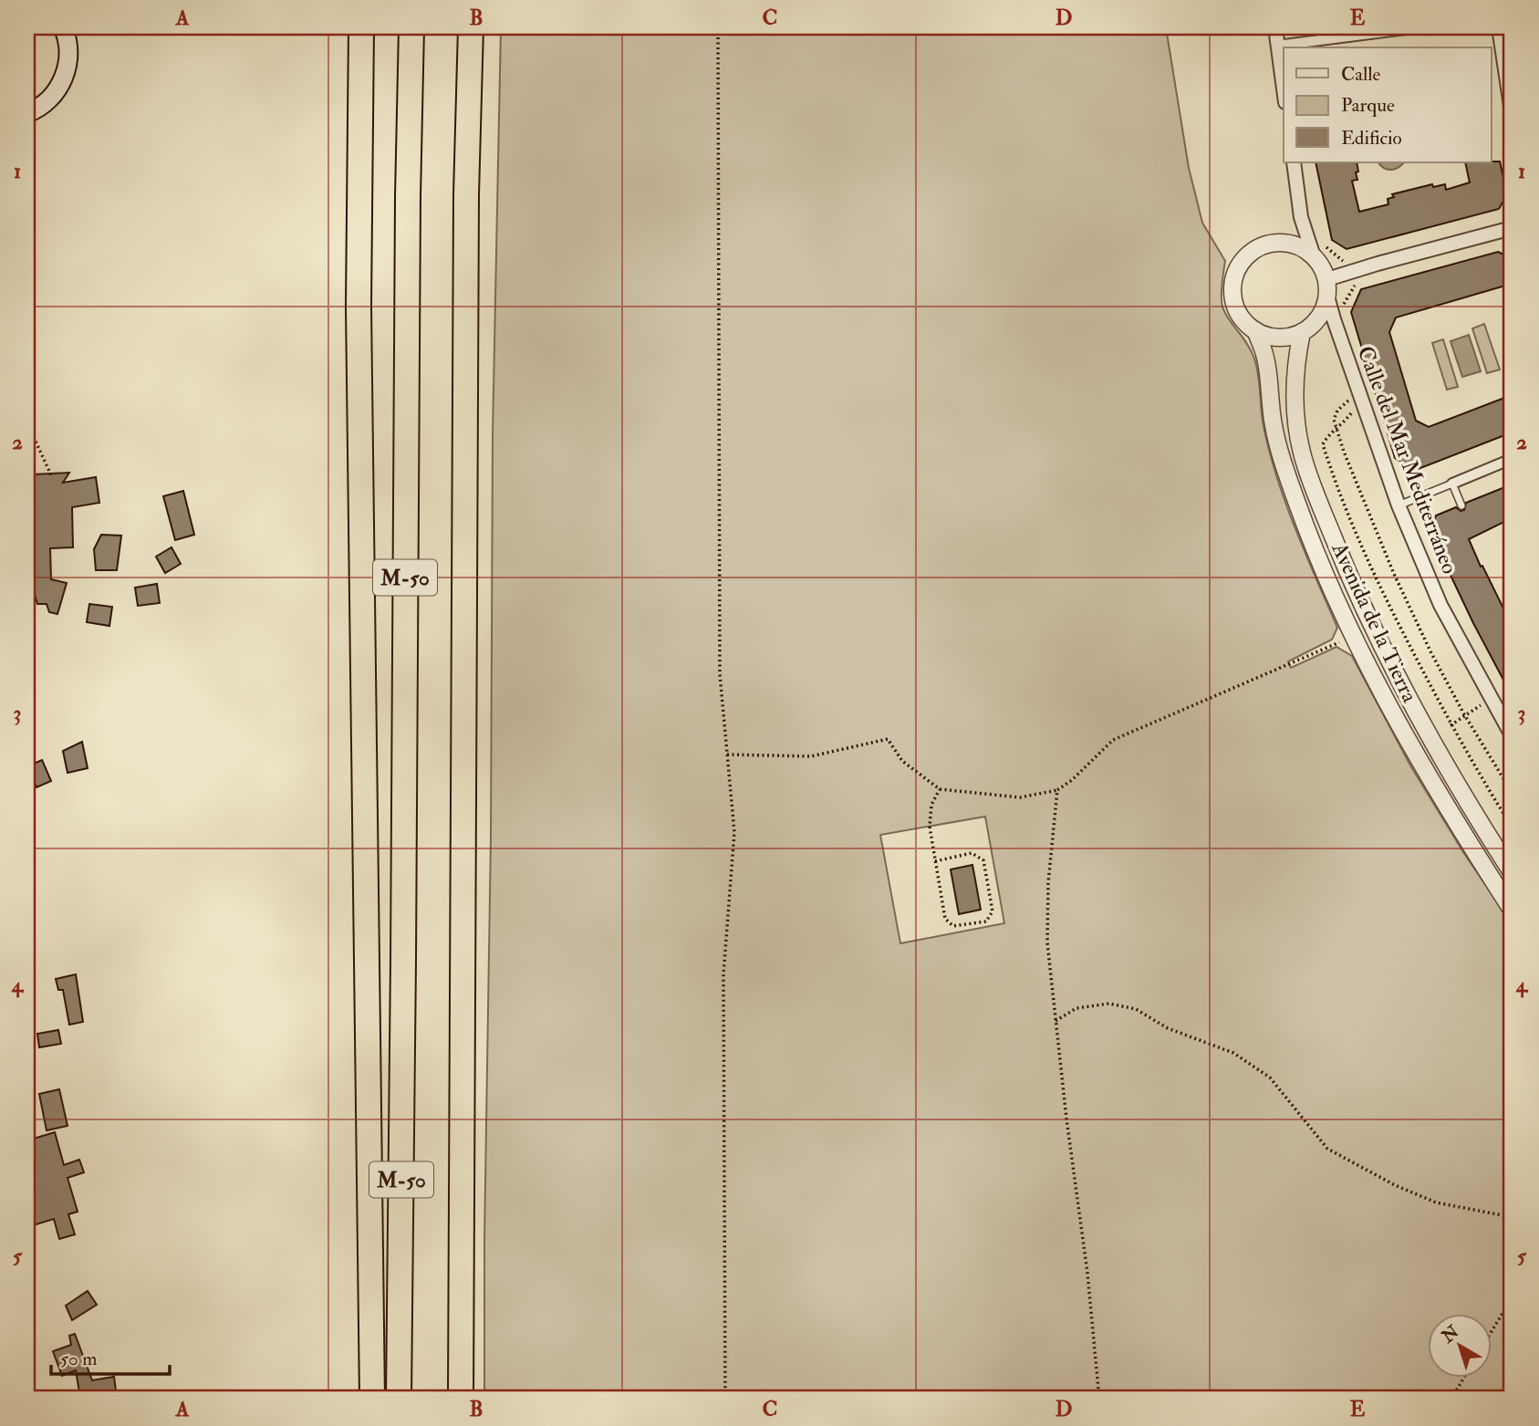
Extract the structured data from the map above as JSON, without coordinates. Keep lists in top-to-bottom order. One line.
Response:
{"streets":{"highway":["M-50"],"street":["Calle del Mar Mediterráneo","Avenida de la Tierra"]},"crossings":[["Calle del Mar Mediterráneo","Avenida de la Tierra"]],"legend":["Calle","Parque","Edificio"],"scale_bar":"50 m","north":"top left","grid":{"columns":["A","B","C","D","E"],"rows":["1","2","3","4","5"]}}
